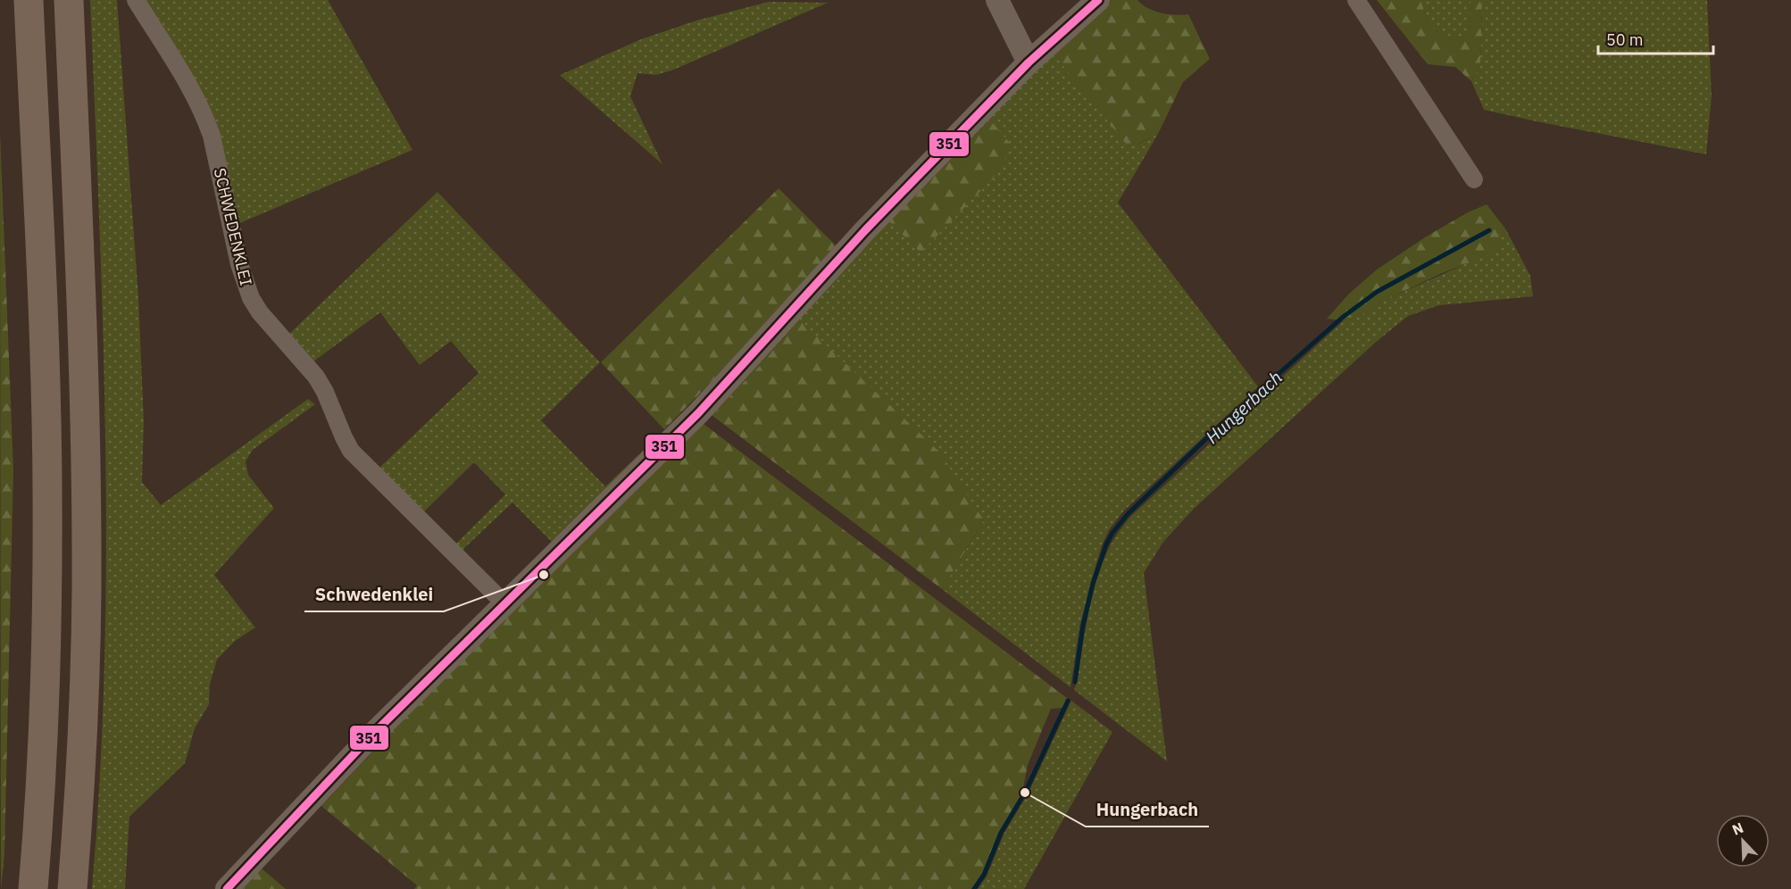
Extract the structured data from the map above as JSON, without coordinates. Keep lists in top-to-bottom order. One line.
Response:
{"streets":{"street":["SCHWEDENKLEI"]},"water":["Hungerbach"],"places":["Schwedenklei","Hungerbach"],"lines":["transit line 351"],"scale_bar":"50 m","north":"top left"}
